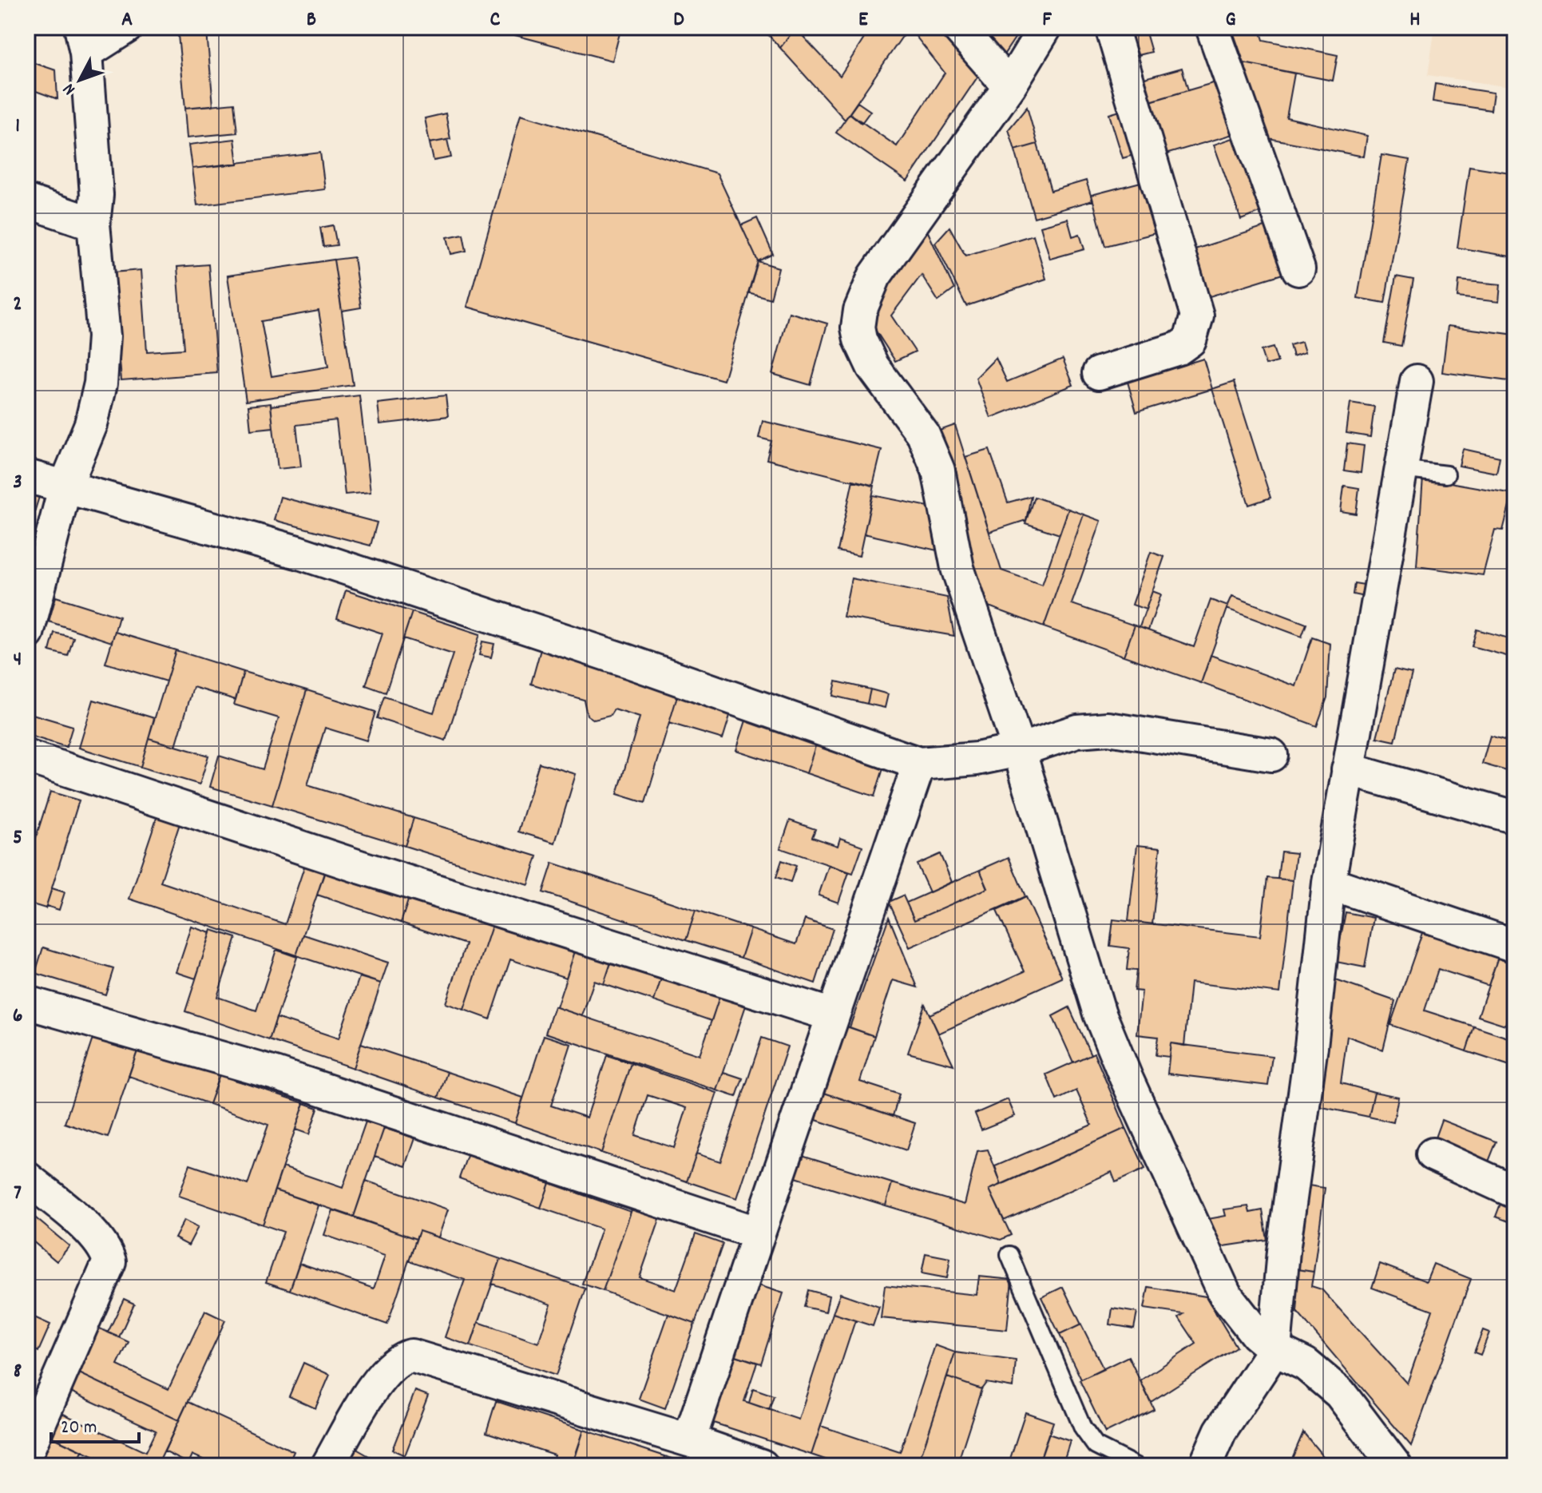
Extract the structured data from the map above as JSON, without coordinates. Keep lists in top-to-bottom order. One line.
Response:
{"scale_bar":"20 m","north":"bottom left","grid":{"columns":["A","B","C","D","E","F","G","H"],"rows":["1","2","3","4","5","6","7","8"]}}
